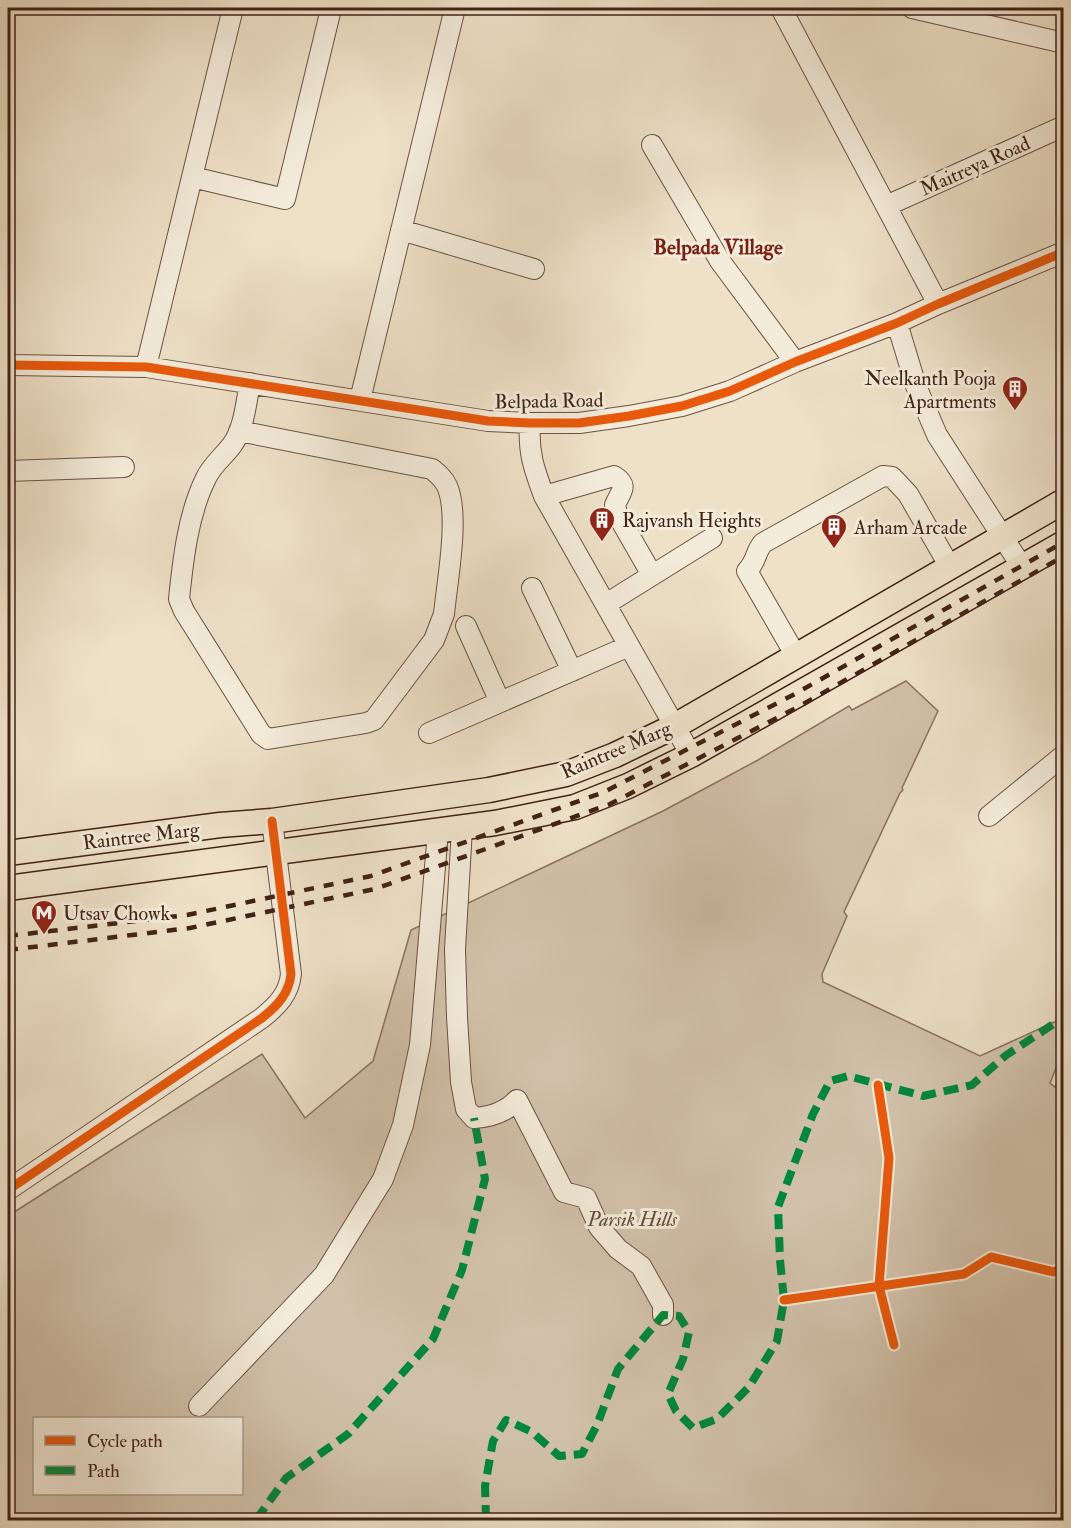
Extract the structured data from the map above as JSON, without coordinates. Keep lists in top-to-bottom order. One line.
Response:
{"streets":{"main road":["Raintree Marg"],"street":["Maitreya Road","Belpada Road"]},"districts":["Belpada Village"],"parks":["Parsik Hills"],"places":{"building":["Neelkanth Pooja Apartments","Rajvansh Heights","Arham Arcade"],"metro station":["Utsav Chowk"]},"legend":["Cycle path","Path"]}
